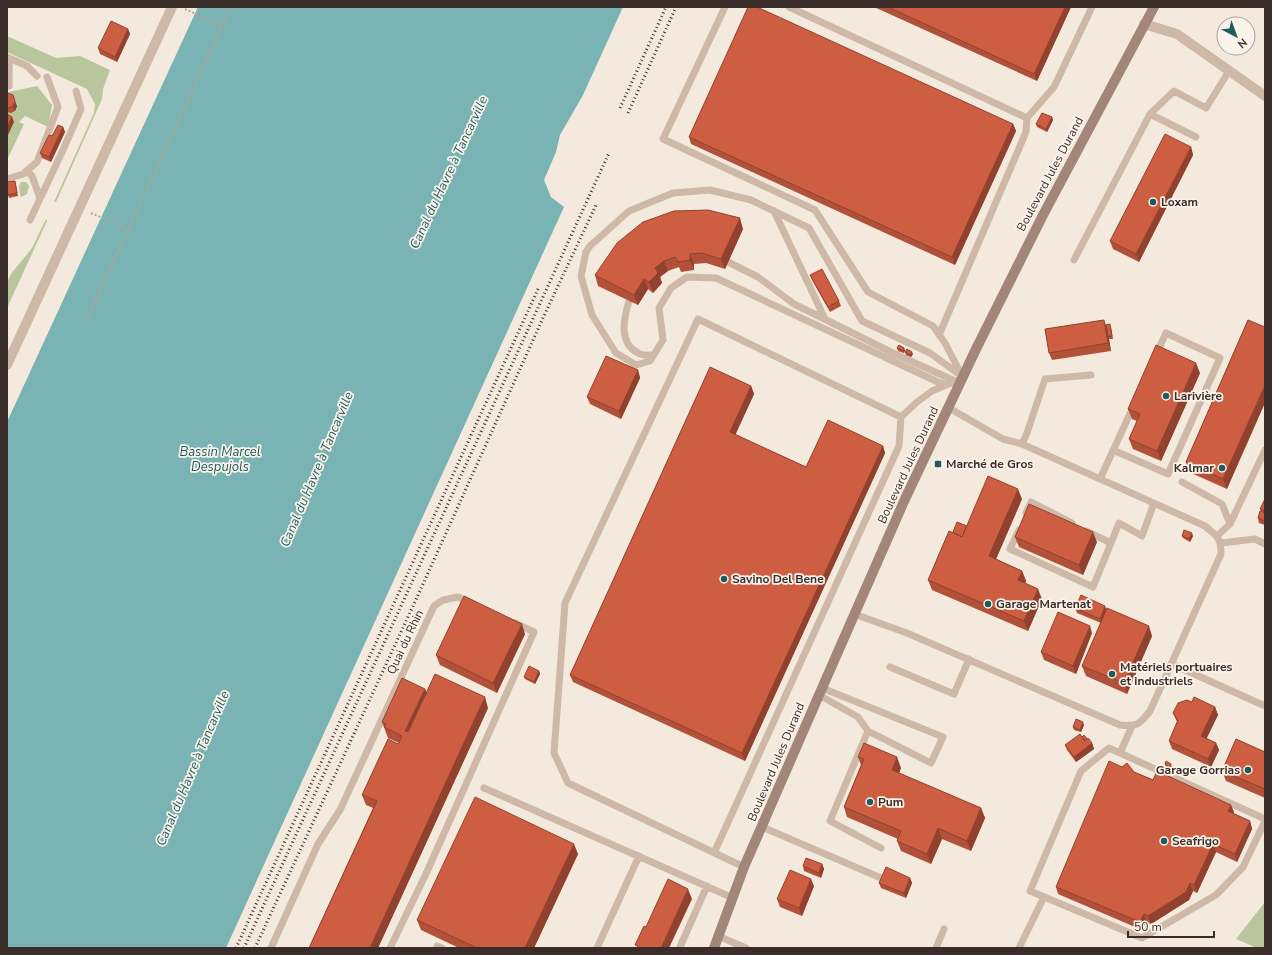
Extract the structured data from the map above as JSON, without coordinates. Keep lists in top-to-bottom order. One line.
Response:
{"streets":{"main road":["Boulevard Jules Durand"],"lane":["Quai du Rhin"]},"water":["Canal du Havre à Tancarville","Bassin Marcel Despujols"],"places":{"other":["Loxam","Larivière","Kalmar","Savino Del Bene","Garage Martenat","Matériels portuaires et industriels","Garage Gorrias","Pum","Seafrigo"],"transit":["Marché de Gros"]},"scale_bar":"50 m","north":"bottom right"}
